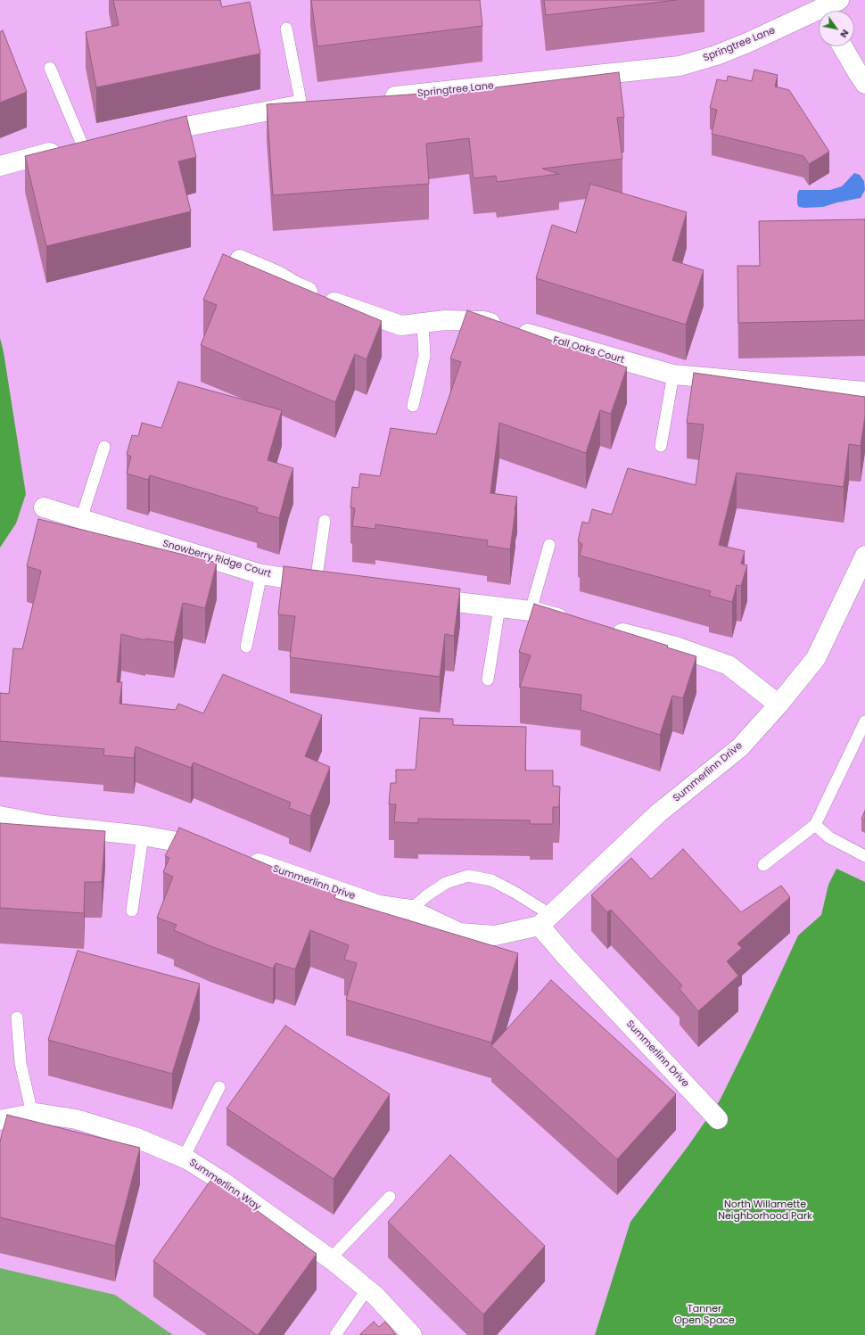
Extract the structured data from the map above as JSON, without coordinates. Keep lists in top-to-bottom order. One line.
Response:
{"streets":{"street":["Springtree Lane","Fall Oaks Court","Snowberry Ridge Court","Summerlinn Drive","Summerlinn Way"]},"parks":["North Willamette Neighborhood Park","Tanner Open Space"],"north":"bottom right"}
